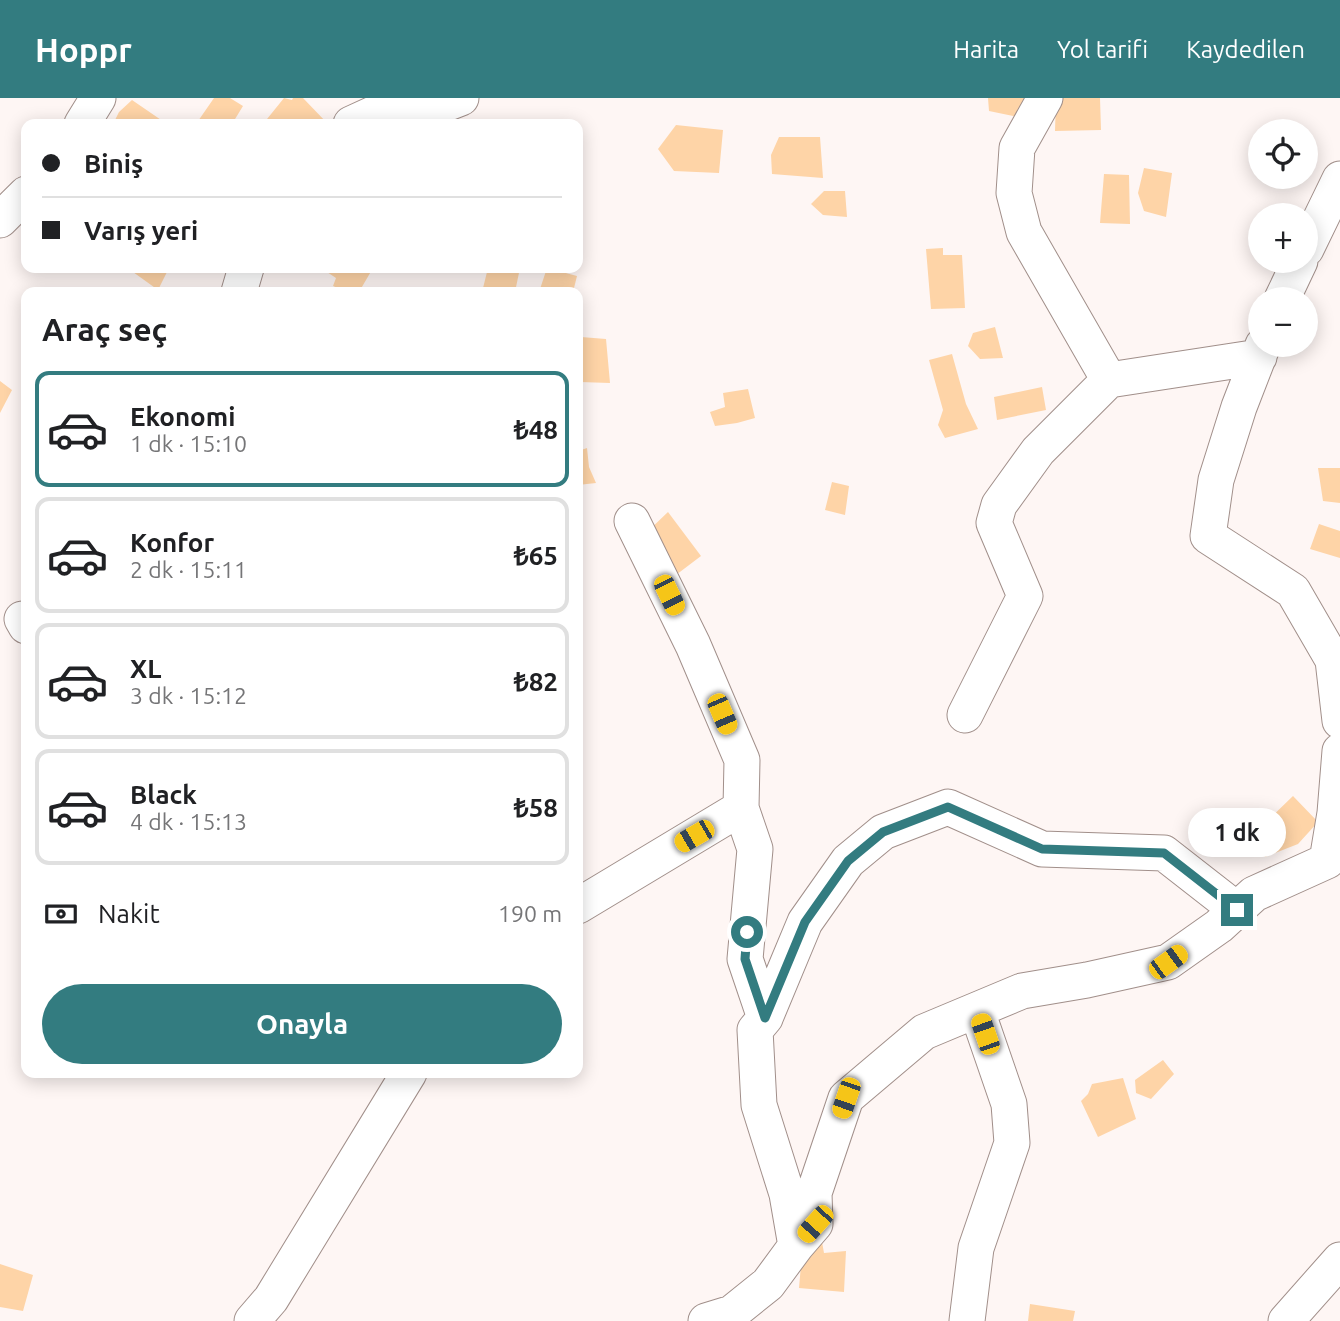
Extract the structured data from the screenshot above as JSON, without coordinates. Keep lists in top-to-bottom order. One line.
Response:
{"page":{"header":"Hoppr","nav":["Harita","Yol tarifi","Kaydedilen"],"map_buttons":["+","−"],"banner":["Biniş","Varış yeri"],"heading":"Araç seç","list":[{"name":"Ekonomi","note":"1 dk · 15:10","value":"₺48"},{"name":"Konfor","note":"2 dk · 15:11","value":"₺65"},{"name":"XL","note":"3 dk · 15:12","value":"₺82"},{"name":"Black","note":"4 dk · 15:13","value":"₺58"}],"bubble":"1 dk","pay":["Nakit","190 m"],"buttons":"Onayla"}}
